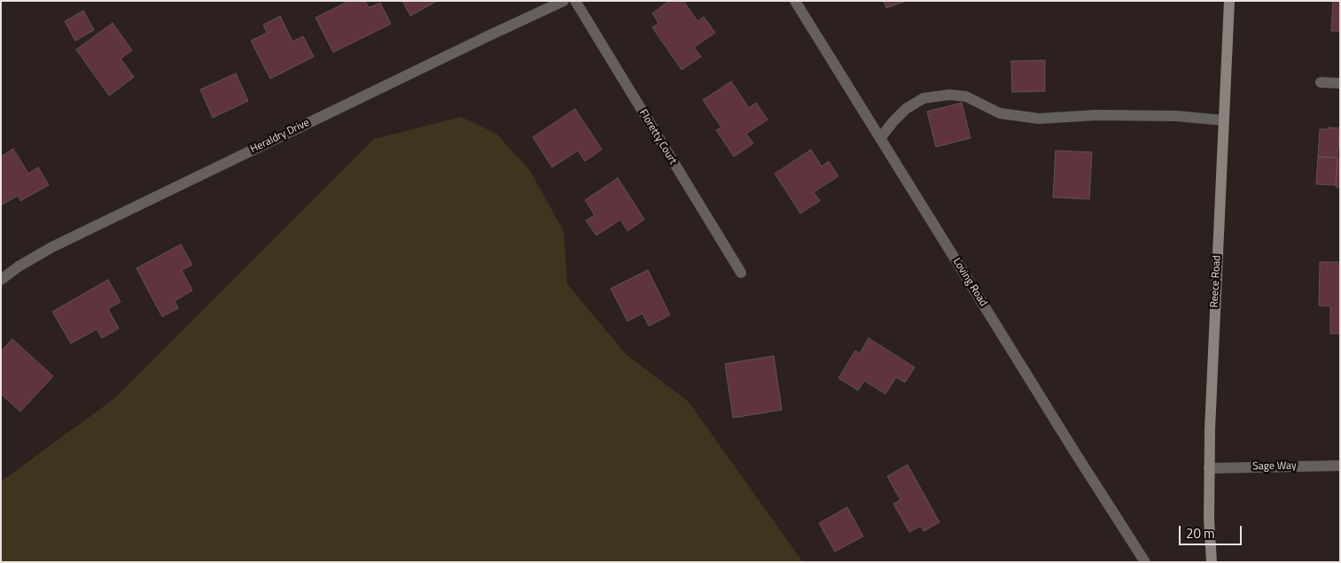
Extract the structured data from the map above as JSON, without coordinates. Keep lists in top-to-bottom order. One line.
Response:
{"streets":{"main road":["Reece Road"],"street":["Heraldry Drive","Floretty Court","Loving Road","Sage Way"]},"crossings":[["Reece Road","Sage Way"]],"scale_bar":"20 m"}
